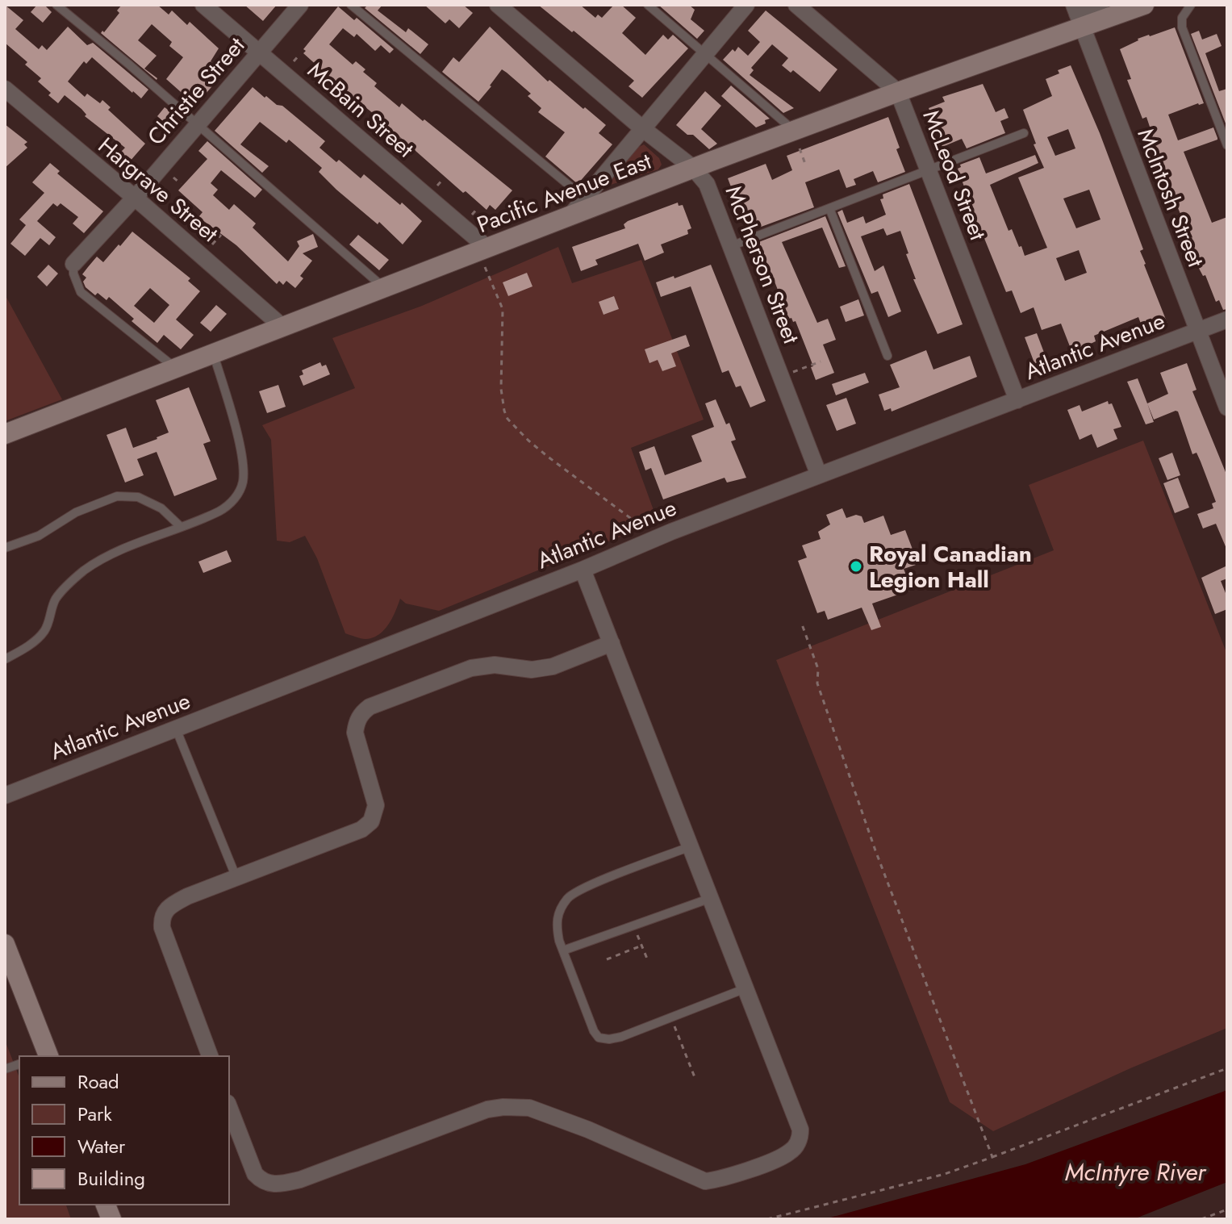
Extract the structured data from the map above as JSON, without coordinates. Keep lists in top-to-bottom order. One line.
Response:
{"streets":{"street":["Christie Street","McBain Street","McLeod Street","Hargrave Street","Pacific Avenue East","McIntosh Street","McPherson Street","Atlantic Avenue"]},"crossings":[["Christie Street","McBain Street"],["Christie Street","Hargrave Street"],["McBain Street","Pacific Avenue East"],["McLeod Street","Pacific Avenue East"],["McLeod Street","Atlantic Avenue"],["Hargrave Street","Pacific Avenue East"],["Pacific Avenue East","McIntosh Street"],["Pacific Avenue East","McPherson Street"],["McIntosh Street","Atlantic Avenue"],["McPherson Street","Atlantic Avenue"]],"water":["McIntyre River"],"places":["Royal Canadian Legion Hall"],"legend":["Road","Park","Water","Building"]}
